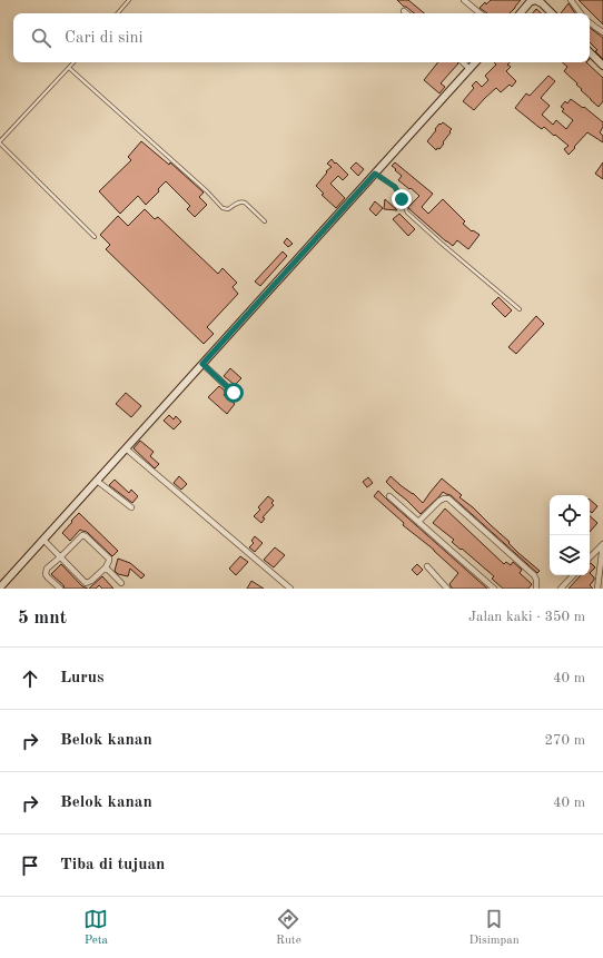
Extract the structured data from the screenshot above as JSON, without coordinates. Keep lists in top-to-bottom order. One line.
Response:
{"page":{"search":"Cari di sini","heading":["5 mnt","Jalan kaki · 350 m"],"list":[["Lurus","40 m"],["Belok kanan","270 m"],["Belok kanan","40 m"],"Tiba di tujuan"],"nav":["Peta","Rute","Disimpan"]}}
